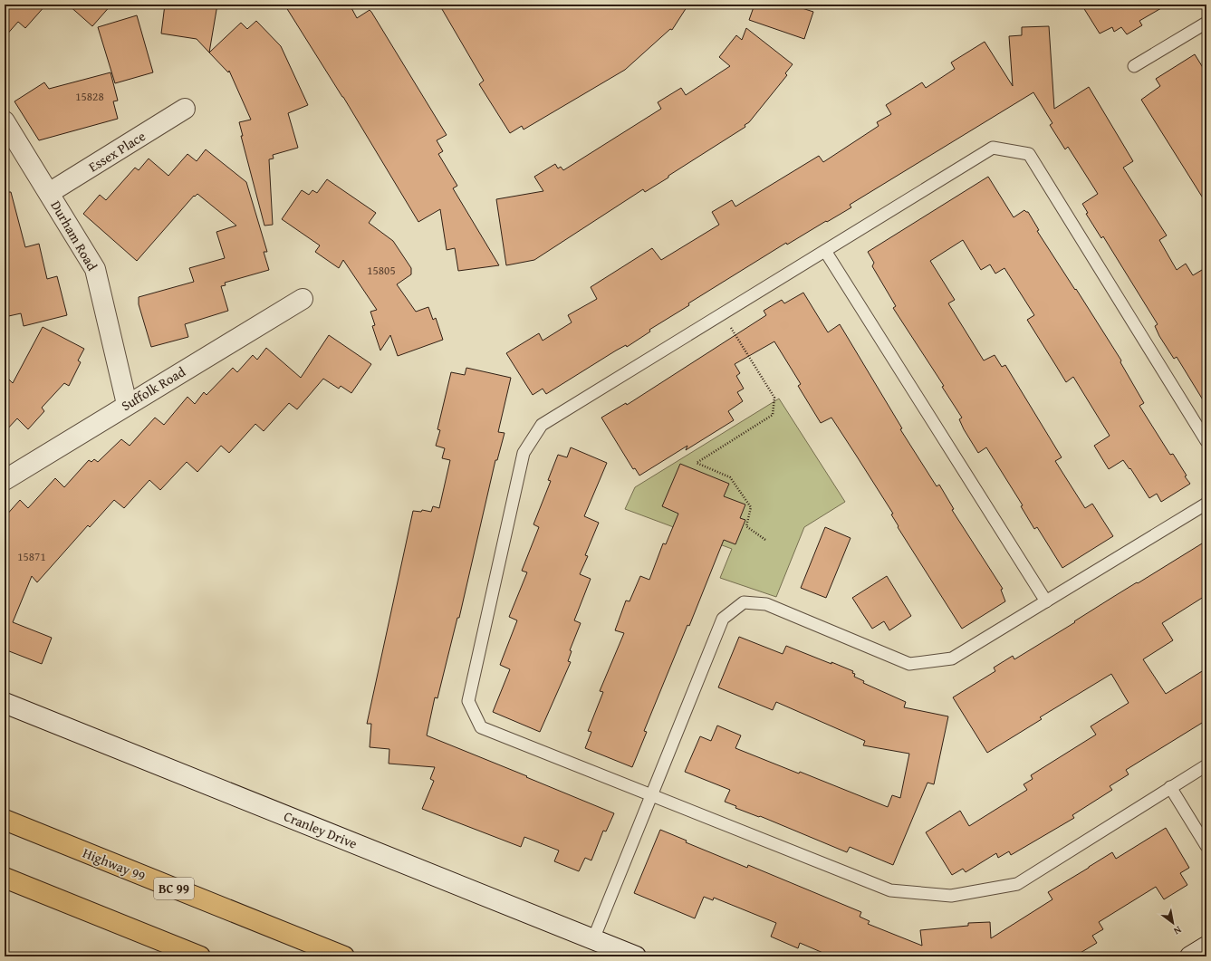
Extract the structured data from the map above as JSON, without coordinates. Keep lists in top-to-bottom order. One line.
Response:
{"streets":{"highway":["Highway 99","BC 99"],"street":["Essex Place","Durham Road","Suffolk Road","Cranley Drive"]},"crossings":[["Essex Place","Durham Road"],["Durham Road","Suffolk Road"]],"house_numbers":["15828","15805","15871"],"north":"bottom right"}
